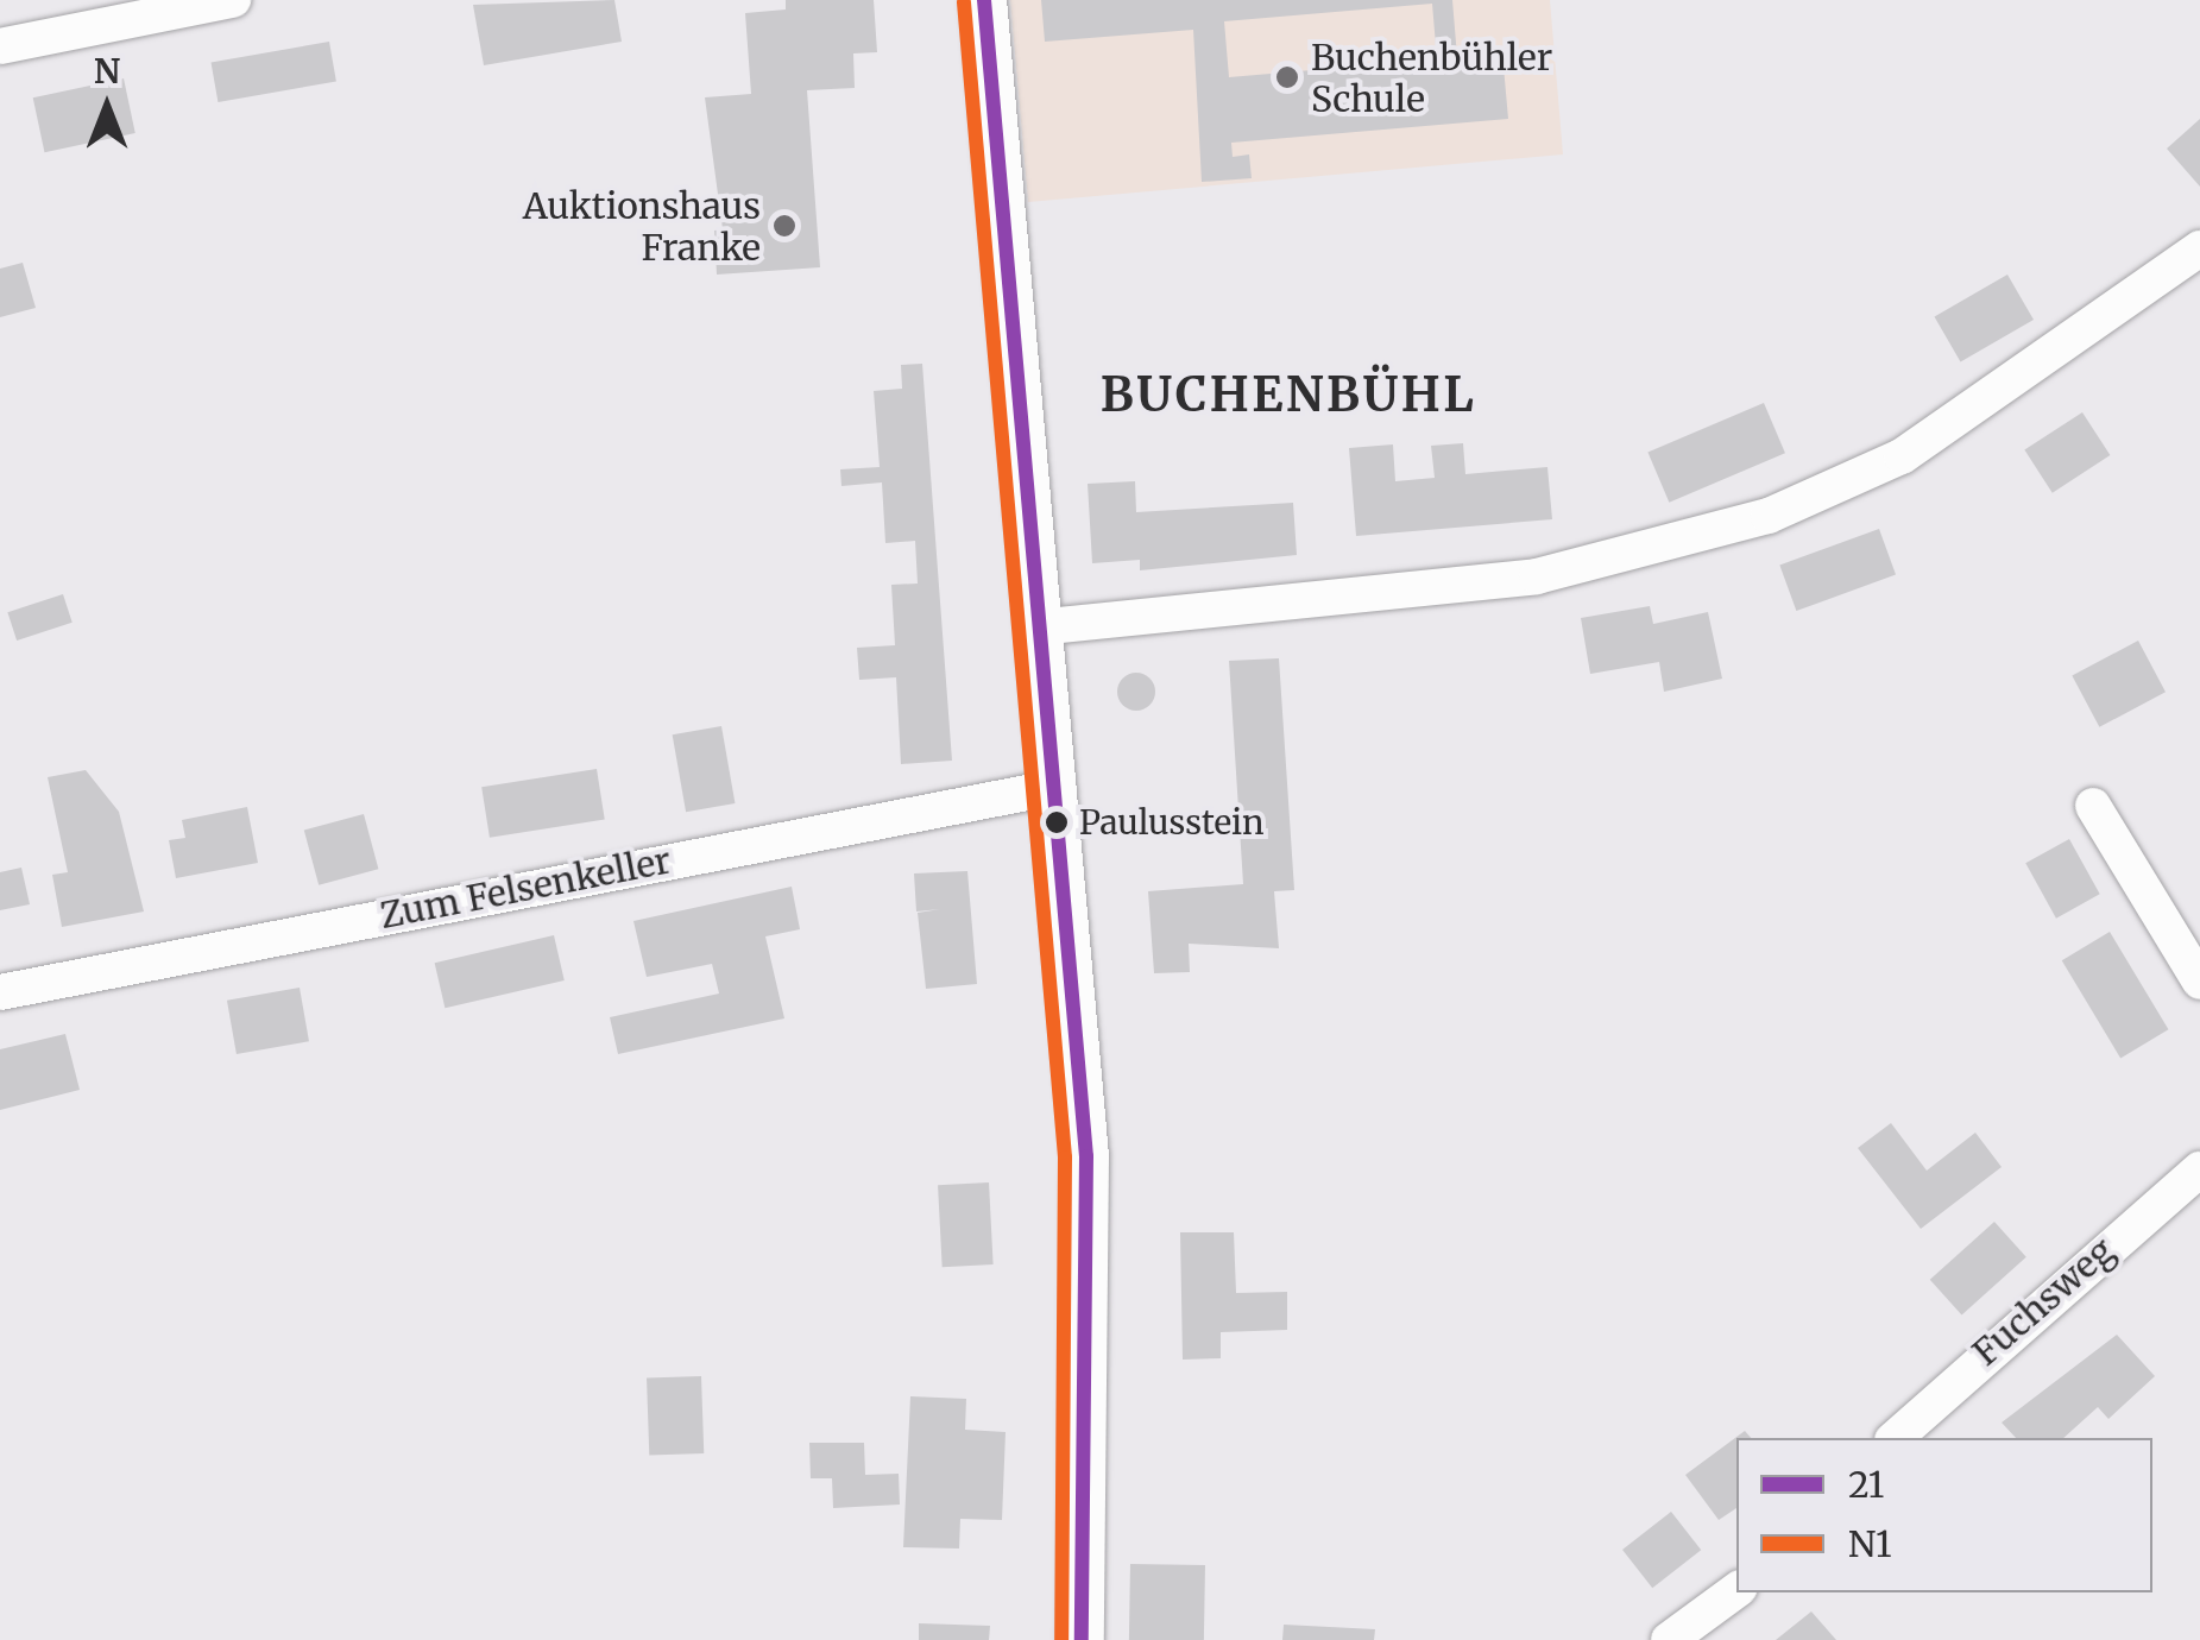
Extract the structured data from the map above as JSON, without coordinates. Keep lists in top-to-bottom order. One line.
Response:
{"streets":{"street":["Zum Felsenkeller","Fuchsweg"]},"districts":["BUCHENBÜHL"],"places":["Buchenbühler Schule","Auktionshaus Franke","Paulusstein"],"lines":["transit line 21","transit line N1"],"legend":["21","N1"],"north":"top"}
